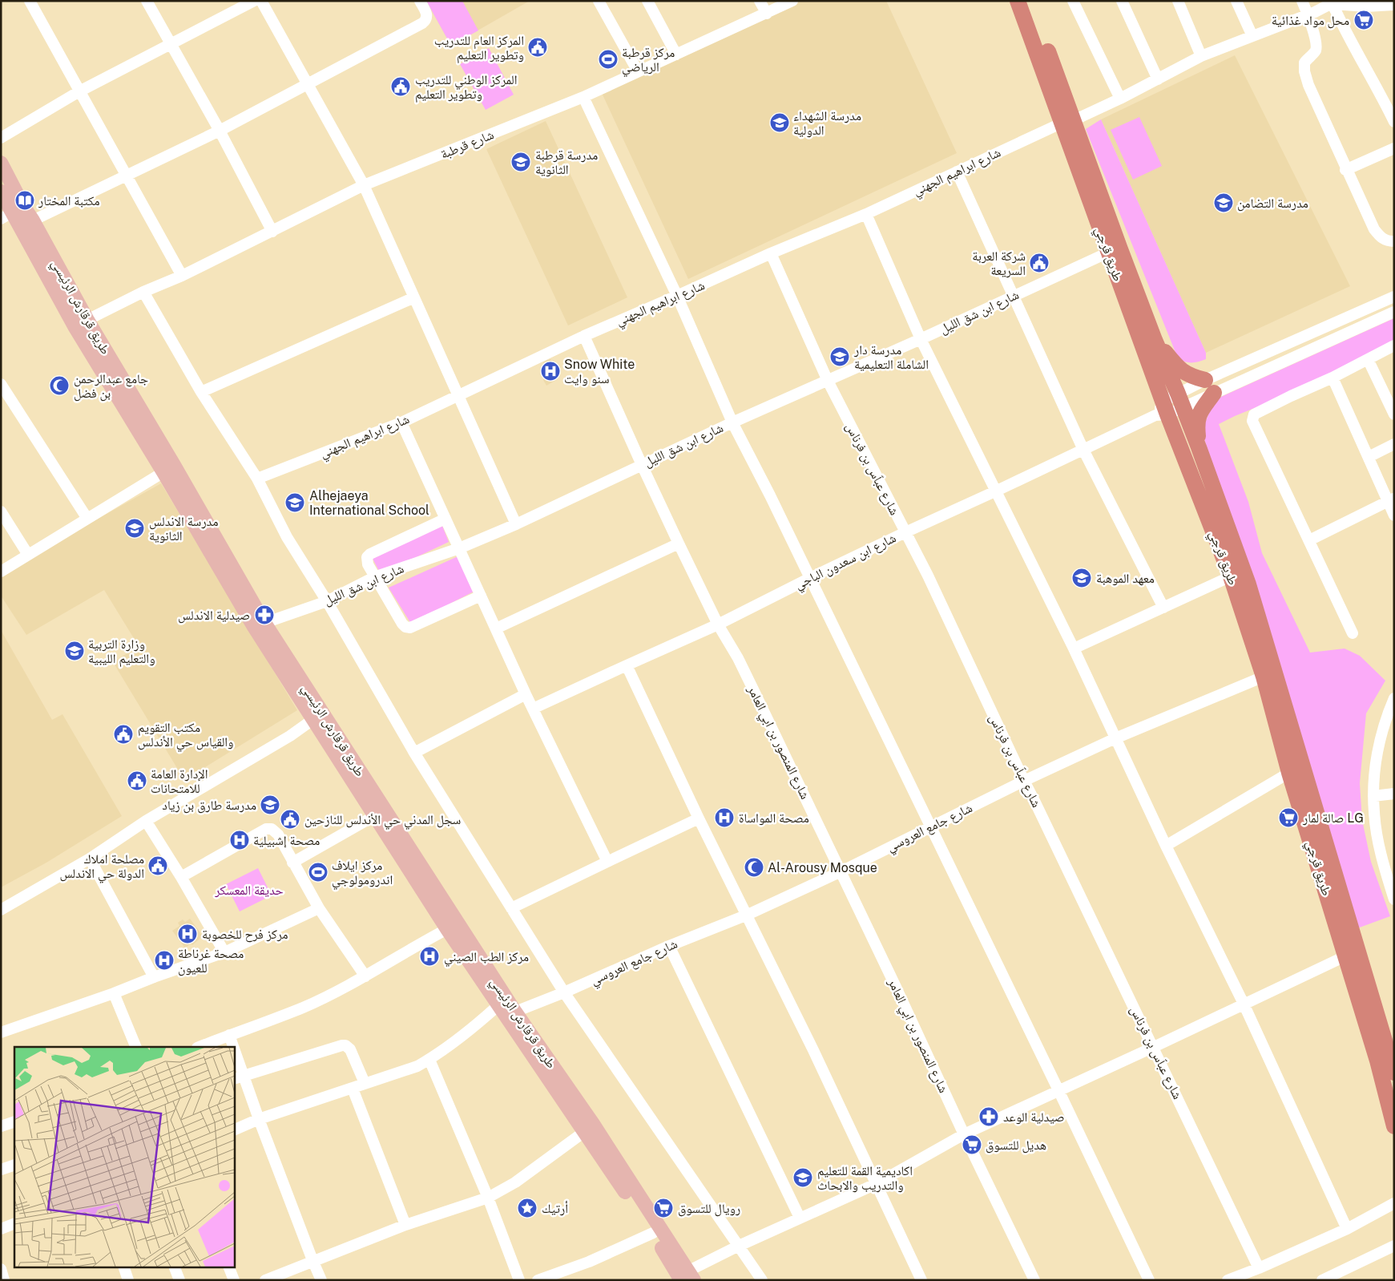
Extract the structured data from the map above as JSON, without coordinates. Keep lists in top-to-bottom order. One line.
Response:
{"streets":{"highway":["طريق قرجي"],"main road":["طريق قرقارش الرئيسي"],"street":["شارع قرطبة","شارع ابراهيم الجهني","شارع ابن شق الليل","شارع عباّس بن فرناس","شارع ابن سعدون الباجي","شارع المنصور بن ابي العامر","شارع جامع العروسي"]},"crossings":[["شارع قرطبة","طريق قرقارش الرئيسي"],["شارع ابراهيم الجهني","طريق قرجي"],["شارع ابراهيم الجهني","شارع عباّس بن فرناس"],["شارع ابراهيم الجهني","شارع المنصور بن ابي العامر"],["طريق قرجي","شارع ابن شق الليل"],["طريق قرجي","شارع ابن سعدون الباجي"],["طريق قرجي","شارع جامع العروسي"],["طريق قرقارش الرئيسي","شارع ابن شق الليل"],["طريق قرقارش الرئيسي","شارع جامع العروسي"],["شارع ابن شق الليل","شارع عباّس بن فرناس"],["شارع ابن شق الليل","شارع المنصور بن ابي العامر"],["شارع عباّس بن فرناس","شارع ابن سعدون الباجي"],["شارع عباّس بن فرناس","شارع جامع العروسي"],["شارع ابن سعدون الباجي","شارع المنصور بن ابي العامر"],["شارع المنصور بن ابي العامر","شارع جامع العروسي"]],"parks":["حديقة المعسكر"],"places":{"supermarket":["محل مواد غذائية","صالة لمار LG","هديل للتسوق","رويال للتسوق"],"public building":["المركز العام للتدريب وتطوير التعليم","المركز الوطني للتدريب وتطوير التعليم","شركة العربة السريعة","مكتب التقويم والقياس حي الأندلس","الإدارة العامة للامتحانات","سجل المدني حي الأندلس للنازحين","مصلحة املاك الدولة حي الاندلس"],"sports":["مركز قرطبة الرياضي","مركز ايلاف اندرومولوجي"],"school or university":["مدرسة الشهداء الدولية","مدرسة قرطبة الثانوية","مدرسة التضامن","مدرسة دار الشاملة التعليمية","Alhejaeya International School","مدرسة الاندلس الثانوية","معهد الموهبة","وزارة التربية والتعليم الليبية","مدرسة طارق بن زياد","اكاديمية القمة للتعليم والتدريب والابحاث"],"library":["مكتبة المختار"],"hospital":["Snow White سنو وايت","مصحة المواساة","مصحة إشبيلية","مركز فرح للخصوبة","مركز الطب الصيني","مصحة غرناطة للعيون"],"mosque":["جامع عبدالرحمن بن فضل","Al-Arousy Mosque"],"pharmacy":["صيدلية الاندلس","صيدلية الوعد"],"place":["أرتيك"]}}
